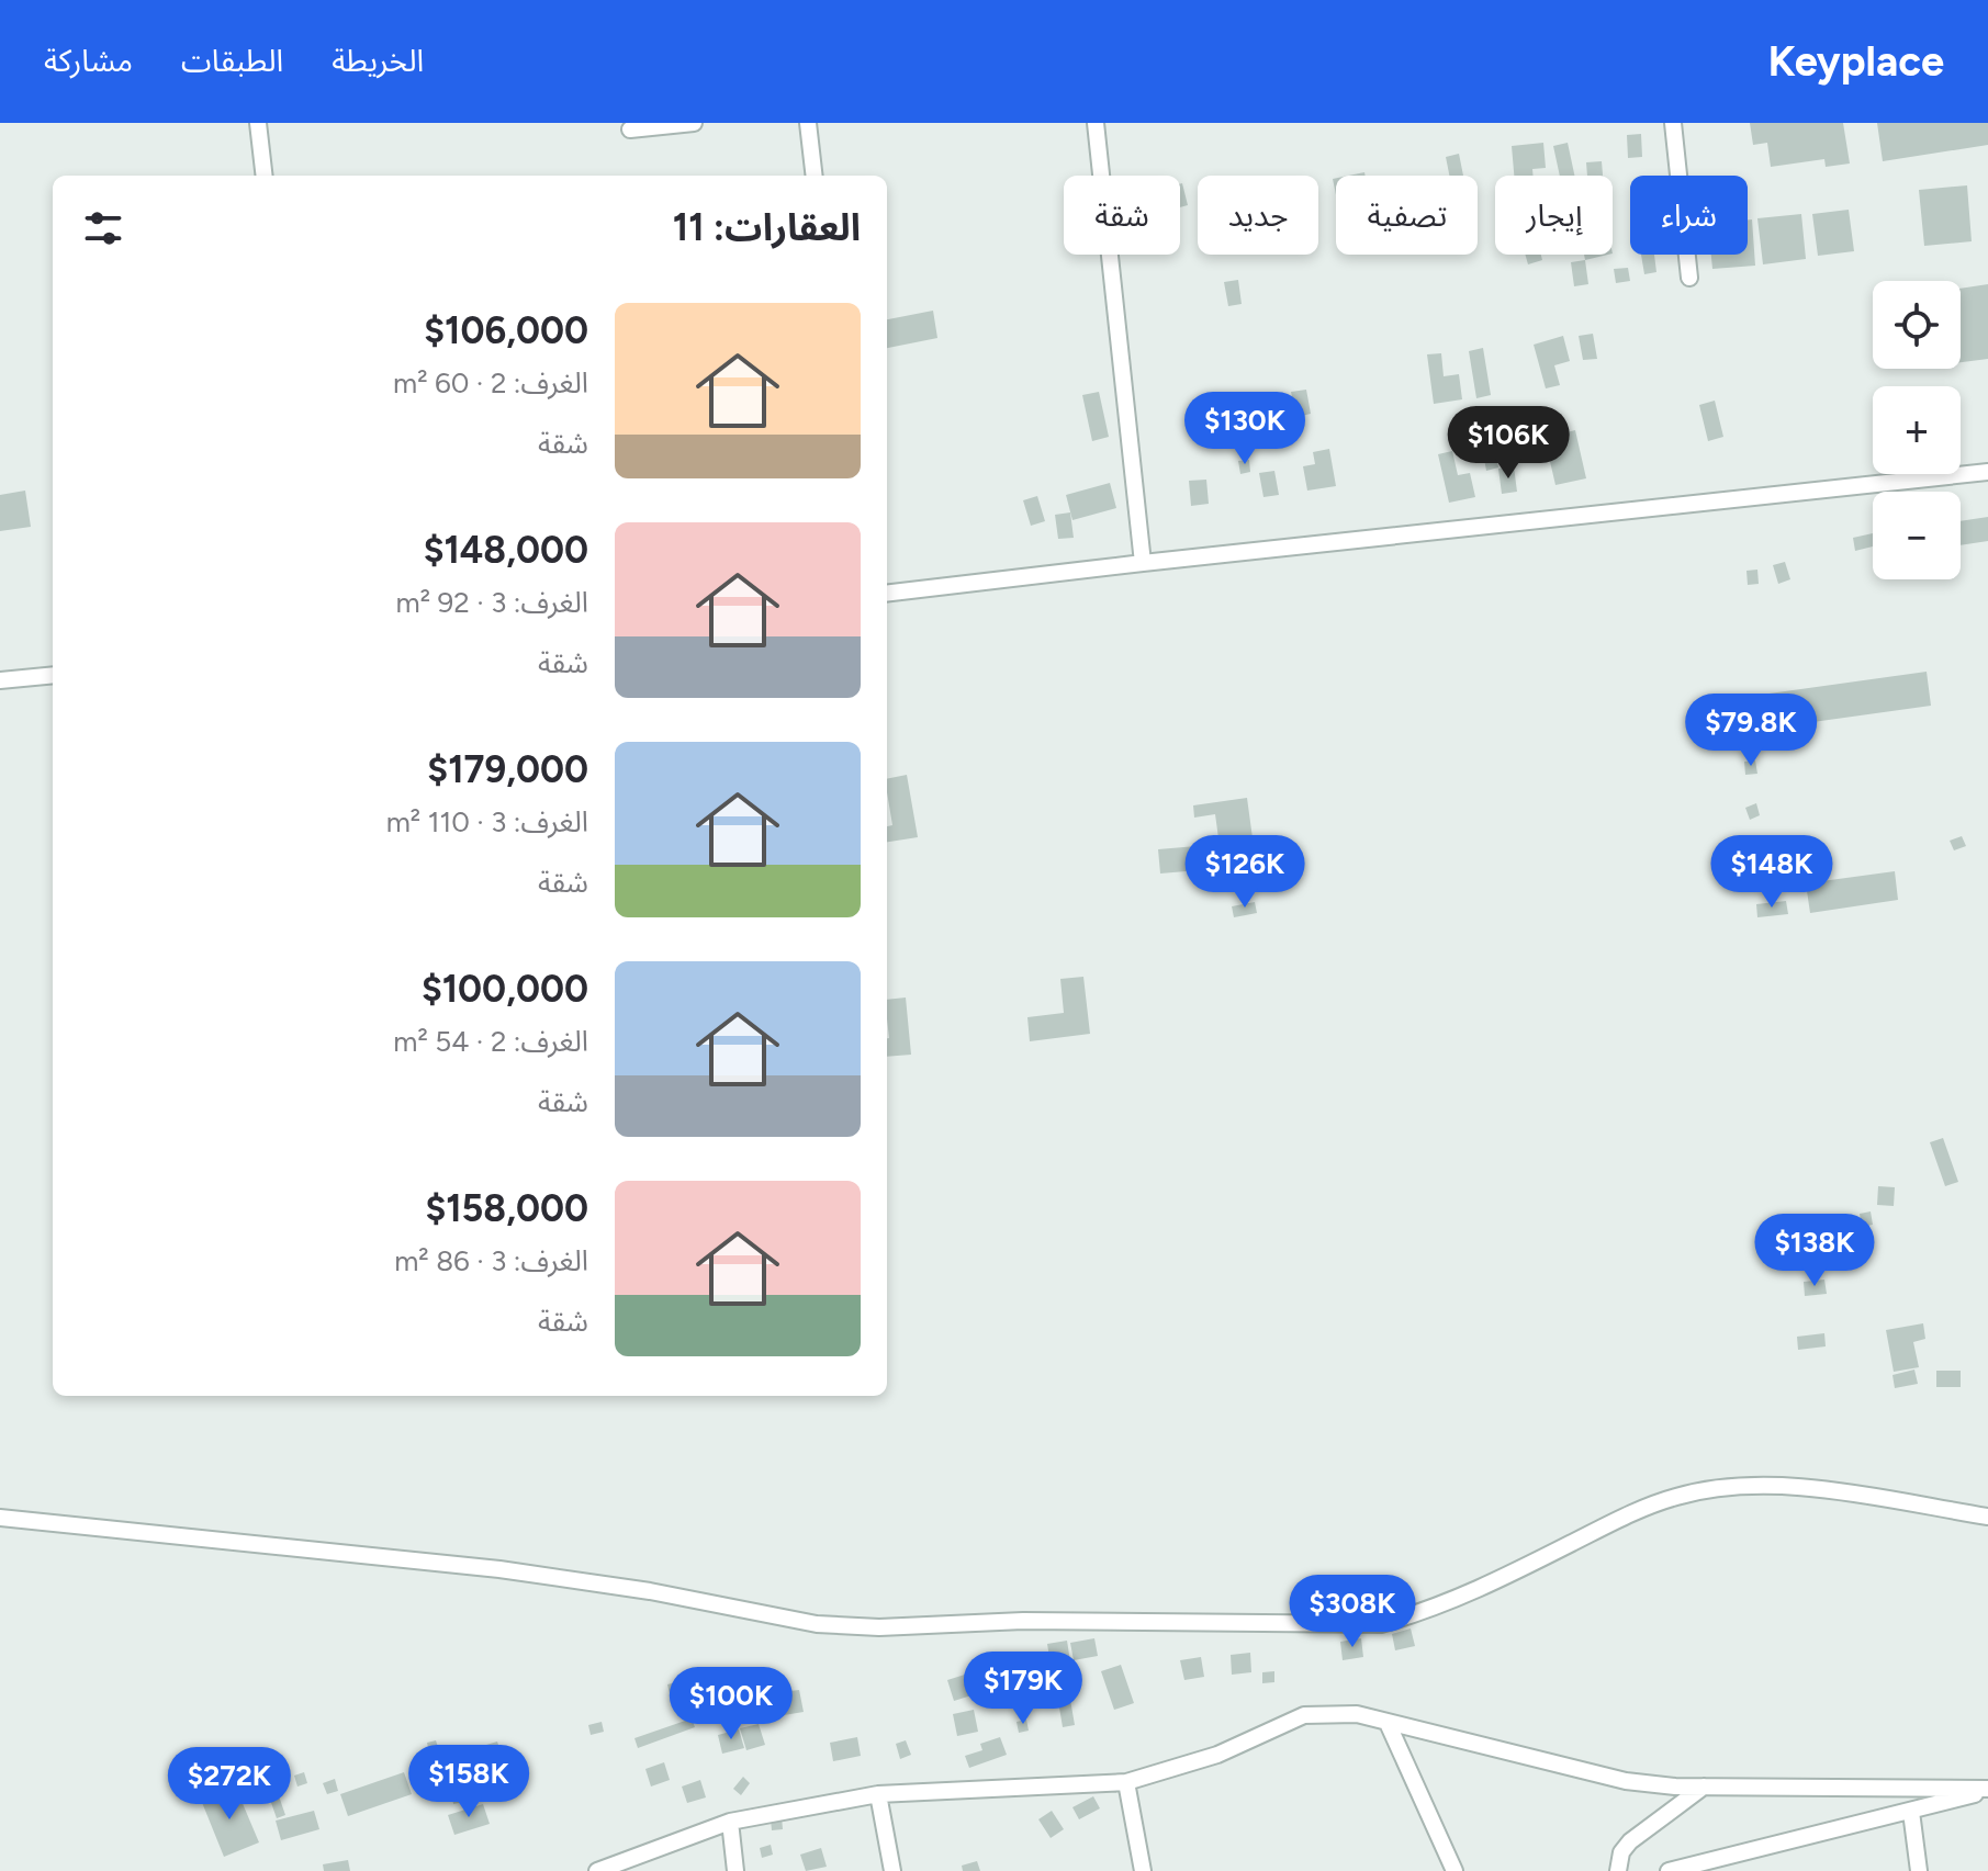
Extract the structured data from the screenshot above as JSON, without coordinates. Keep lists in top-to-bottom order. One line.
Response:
{"page":{"header":"Keyplace","nav":["الخريطة","الطبقات","مشاركة"],"chip":["شراء","إيجار","تصفية","جديد","شقة"],"heading":"العقارات: 11","map_buttons":["+","−"],"list":[{"name":"$106,000","note":"الغرف: 2 · 60 m² · شقة"},{"name":"$148,000","note":"الغرف: 3 · 92 m² · شقة"},{"name":"$179,000","note":"الغرف: 3 · 110 m² · شقة"},{"name":"$100,000","note":"الغرف: 2 · 54 m² · شقة"},{"name":"$158,000","note":"الغرف: 3 · 86 m² · شقة"}],"price":["$130K","$106K","$79.8K","$126K","$148K","$138K","$308K","$179K","$100K","$158K","$272K"]}}
